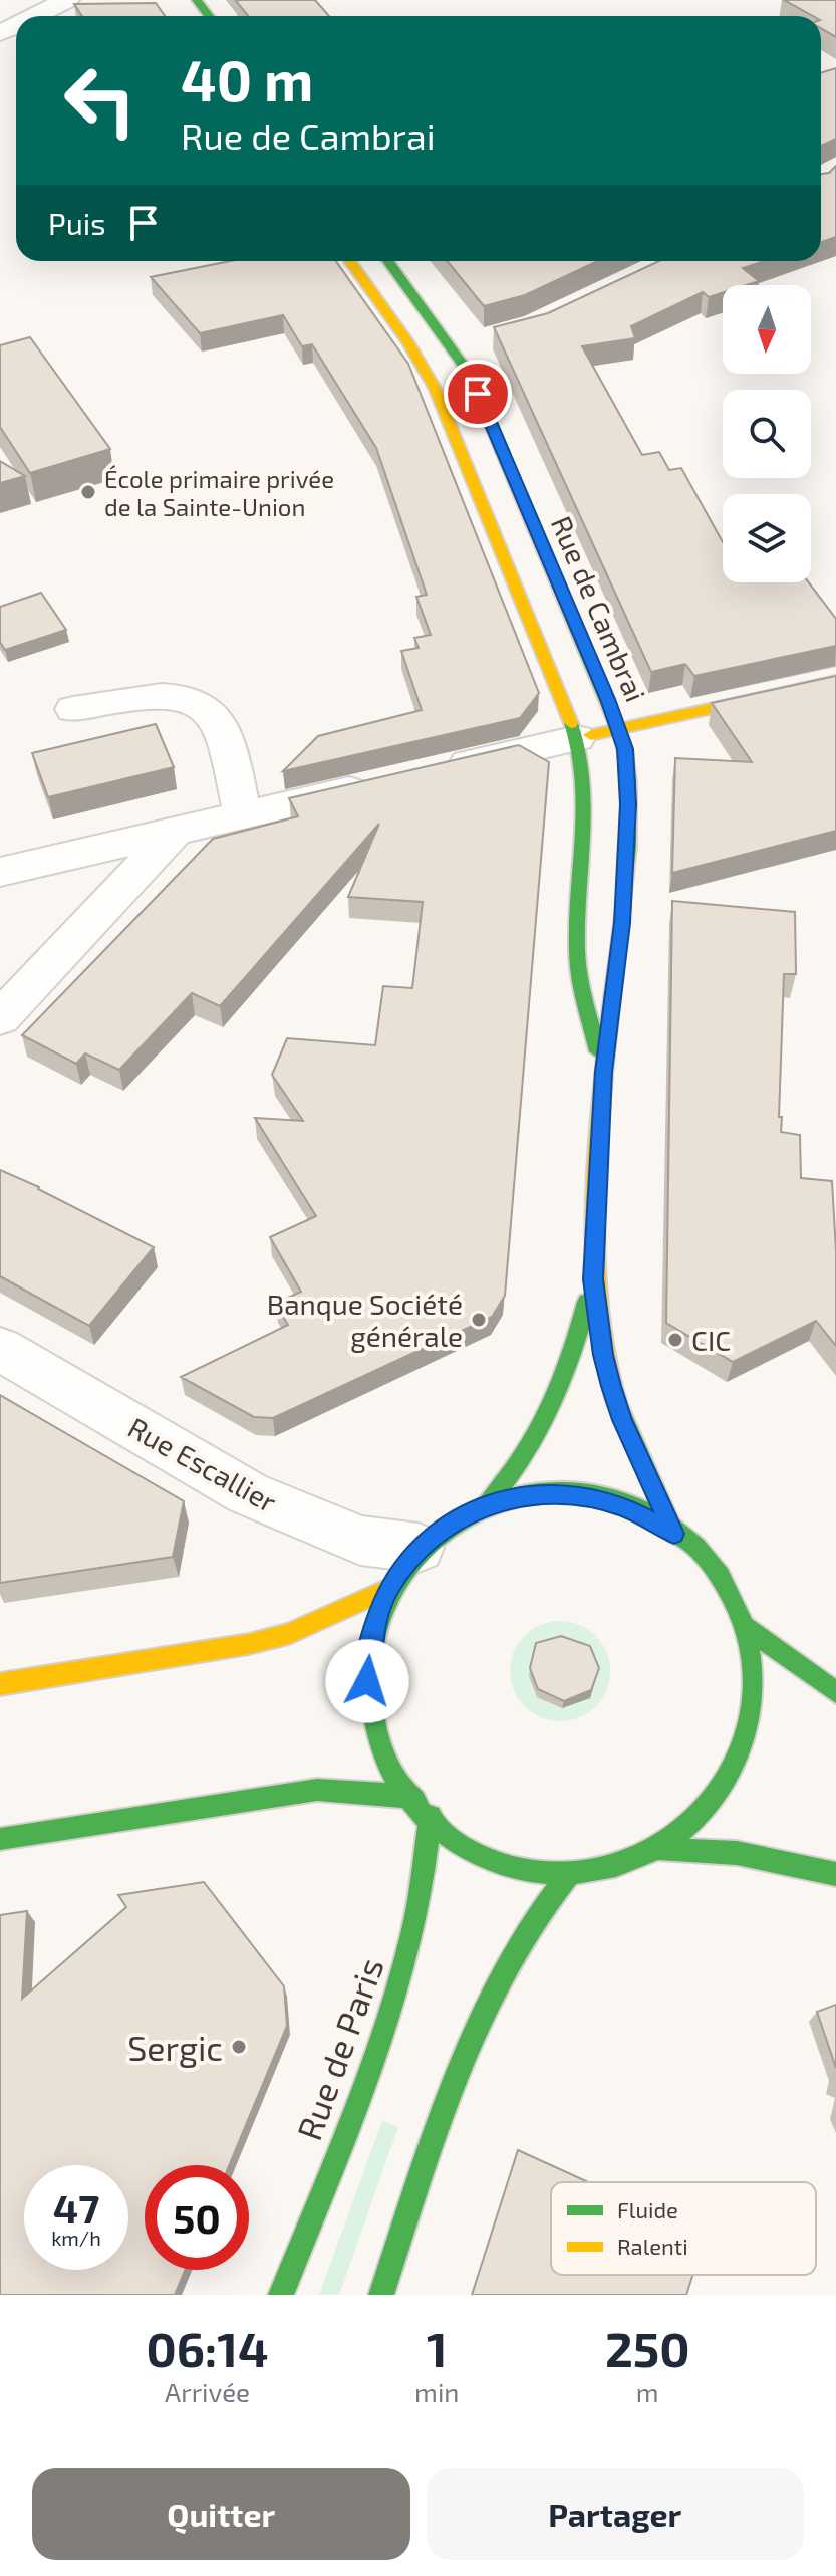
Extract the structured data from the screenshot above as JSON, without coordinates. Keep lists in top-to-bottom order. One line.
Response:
{"streets":{"main road":["Rue de Cambrai","Rue de Paris"],"street":["Rue Escallier"]},"places":["École primaire privée de la Sainte-Union","Banque Société générale","CIC","Sergic"],"legend":["Fluide","Ralenti"],"north":"bottom","page":{"turn":["40 m","Rue de Cambrai"],"then":"Puis","speed":"47 km/h","limit":"50","eta":["06:14","Arrivée","1","min","250","m"],"buttons":["Quitter","Partager"]}}
